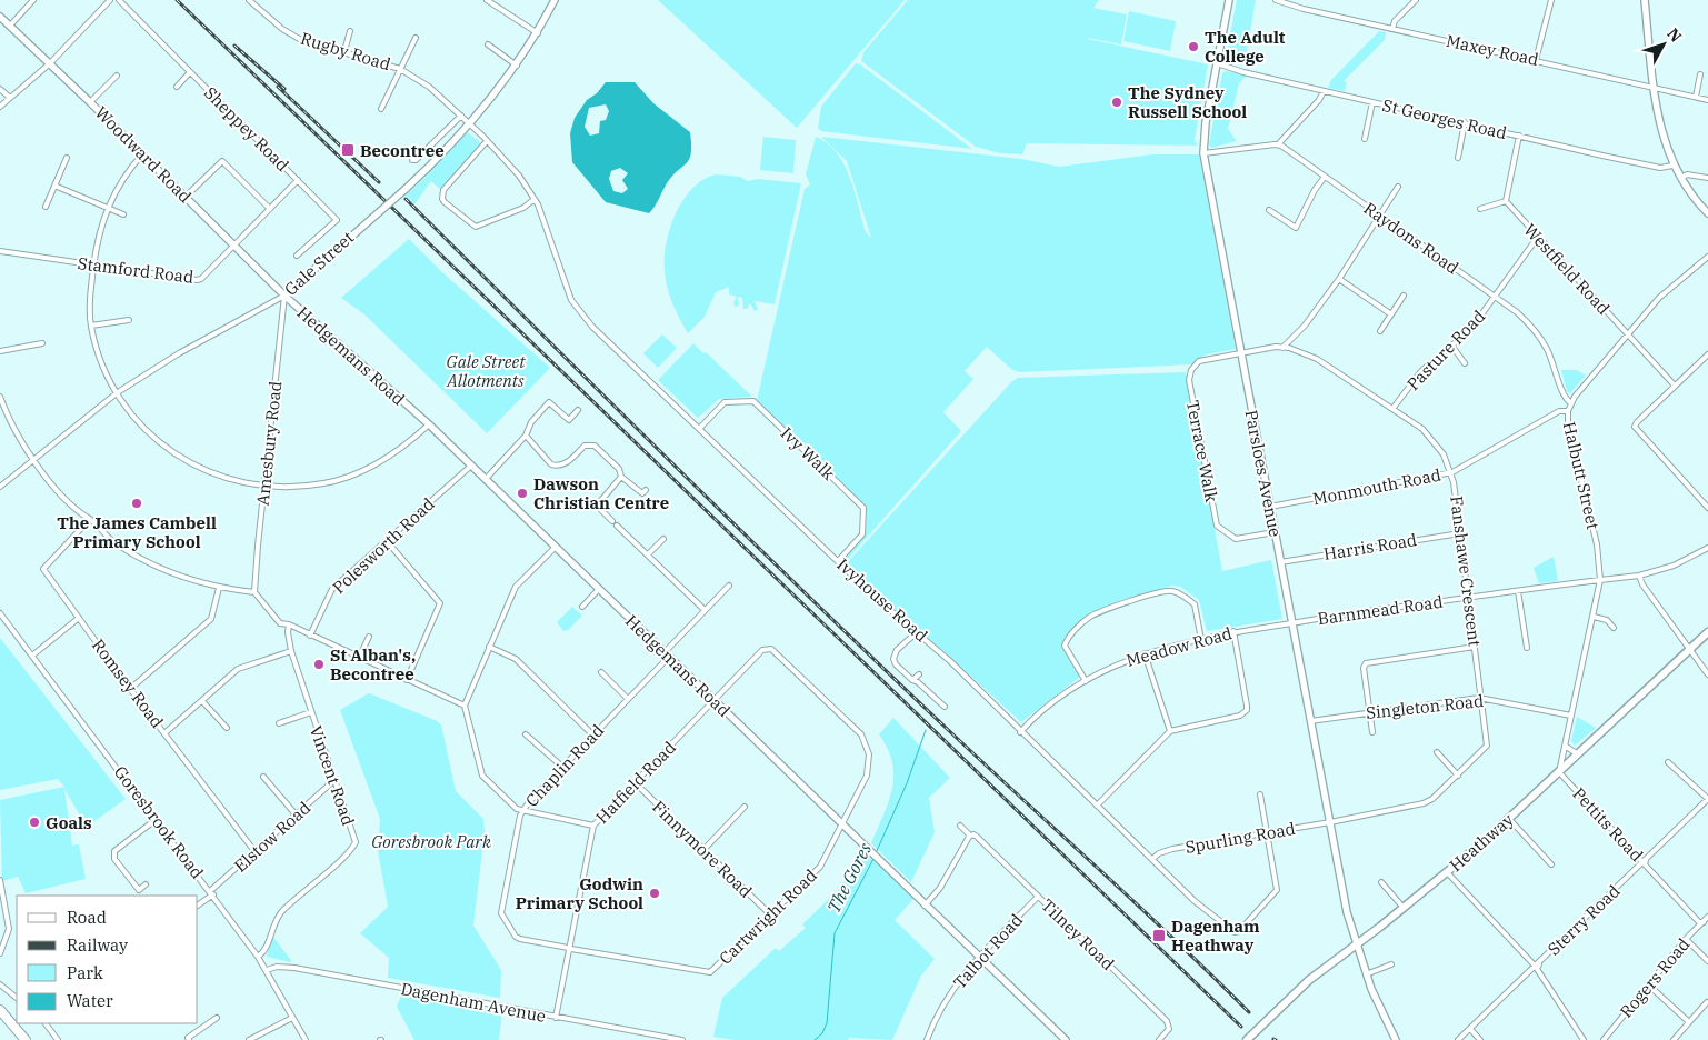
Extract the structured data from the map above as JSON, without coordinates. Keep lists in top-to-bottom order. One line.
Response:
{"streets":{"main road":["Heathway"],"street":["Maxey Road","Rugby Road","St Georges Road","Sheppey Road","Woodward Road","Raydons Road","Gale Street","Westfield Road","Stamford Road","Pasture Road","Hedgemans Road","Amesbury Road","Terrace Walk","Ivy Walk","Parsloes Avenue","Halbutt Street","Monmouth Road","Polesworth Road","Harris Road","Fanshawe Crescent","Ivyhouse Road","Barnmead Road","Meadow Road","Romsey Road","Singleton Road","Chaplin Road","Vincent Road","Hatfield Road","Goresbrook Road","Pettits Road","Elstow Road","Spurling Road","Finnymore Road","Cartwright Road","Sterry Road","Tilney Road","Talbot Road","Rogers Road","Dagenham Avenue"]},"crossings":[["Rugby Road","Gale Street"],["Rugby Road","Ivyhouse Road"],["St Georges Road","Parsloes Avenue"],["Sheppey Road","Stamford Road"],["Woodward Road","Gale Street"],["Woodward Road","Stamford Road"],["Woodward Road","Hedgemans Road"],["Woodward Road","Amesbury Road"],["Raydons Road","Pasture Road"],["Raydons Road","Halbutt Street"],["Gale Street","Hedgemans Road"],["Gale Street","Amesbury Road"],["Gale Street","Ivyhouse Road"],["Westfield Road","Pasture Road"],["Westfield Road","Halbutt Street"],["Pasture Road","Fanshawe Crescent"],["Hedgemans Road","Amesbury Road"],["Hedgemans Road","Polesworth Road"],["Hedgemans Road","Chaplin Road"],["Hedgemans Road","Hatfield Road"],["Hedgemans Road","Cartwright Road"],["Hedgemans Road","Talbot Road"],["Terrace Walk","Parsloes Avenue"],["Terrace Walk","Fanshawe Crescent"],["Ivy Walk","Ivyhouse Road"],["Parsloes Avenue","Monmouth Road"],["Parsloes Avenue","Harris Road"],["Parsloes Avenue","Fanshawe Crescent"],["Parsloes Avenue","Barnmead Road"],["Parsloes Avenue","Meadow Road"],["Parsloes Avenue","Singleton Road"],["Parsloes Avenue","Spurling Road"],["Parsloes Avenue","Heathway"],["Halbutt Street","Monmouth Road"],["Halbutt Street","Barnmead Road"],["Halbutt Street","Singleton Road"],["Halbutt Street","Pettits Road"],["Halbutt Street","Heathway"],["Monmouth Road","Fanshawe Crescent"],["Harris Road","Fanshawe Crescent"],["Fanshawe Crescent","Barnmead Road"],["Fanshawe Crescent","Singleton Road"],["Fanshawe Crescent","Spurling Road"],["Ivyhouse Road","Meadow Road"],["Ivyhouse Road","Spurling Road"],["Barnmead Road","Meadow Road"],["Romsey Road","Elstow Road"],["Chaplin Road","Hatfield Road"],["Chaplin Road","Cartwright Road"],["Vincent Road","Goresbrook Road"],["Vincent Road","Elstow Road"],["Hatfield Road","Finnymore Road"],["Hatfield Road","Cartwright Road"],["Hatfield Road","Dagenham Avenue"],["Goresbrook Road","Elstow Road"],["Goresbrook Road","Dagenham Avenue"],["Pettits Road","Heathway"],["Pettits Road","Sterry Road"],["Pettits Road","Rogers Road"],["Finnymore Road","Cartwright Road"],["Tilney Road","Talbot Road"]],"water":["The Gores"],"parks":["Gale Street Allotments","Goresbrook Park"],"places":{"other":["The Adult College","The Sydney Russell School","Dawson Christian Centre","The James Cambell Primary School","St Alban's, Becontree","Goals","Godwin Primary School"],"transit":["Becontree","Dagenham Heathway"]},"legend":["Road","Railway","Park","Water"],"north":"top right"}
